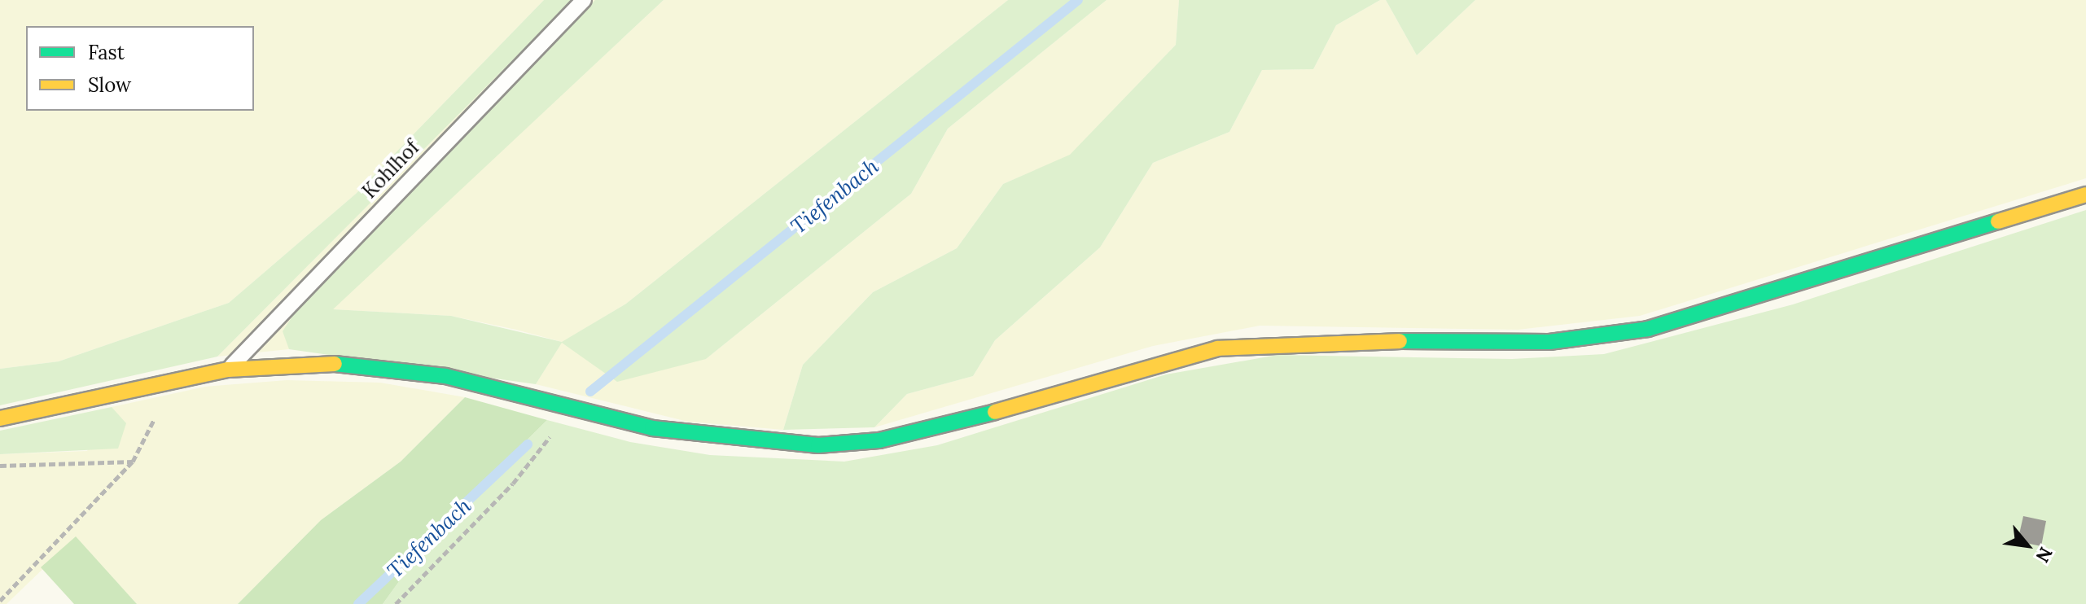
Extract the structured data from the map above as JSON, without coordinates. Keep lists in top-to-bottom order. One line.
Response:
{"streets":{"lane":["Kohlhof"]},"water":["Tiefenbach"],"legend":["Fast","Slow"],"north":"bottom right"}
